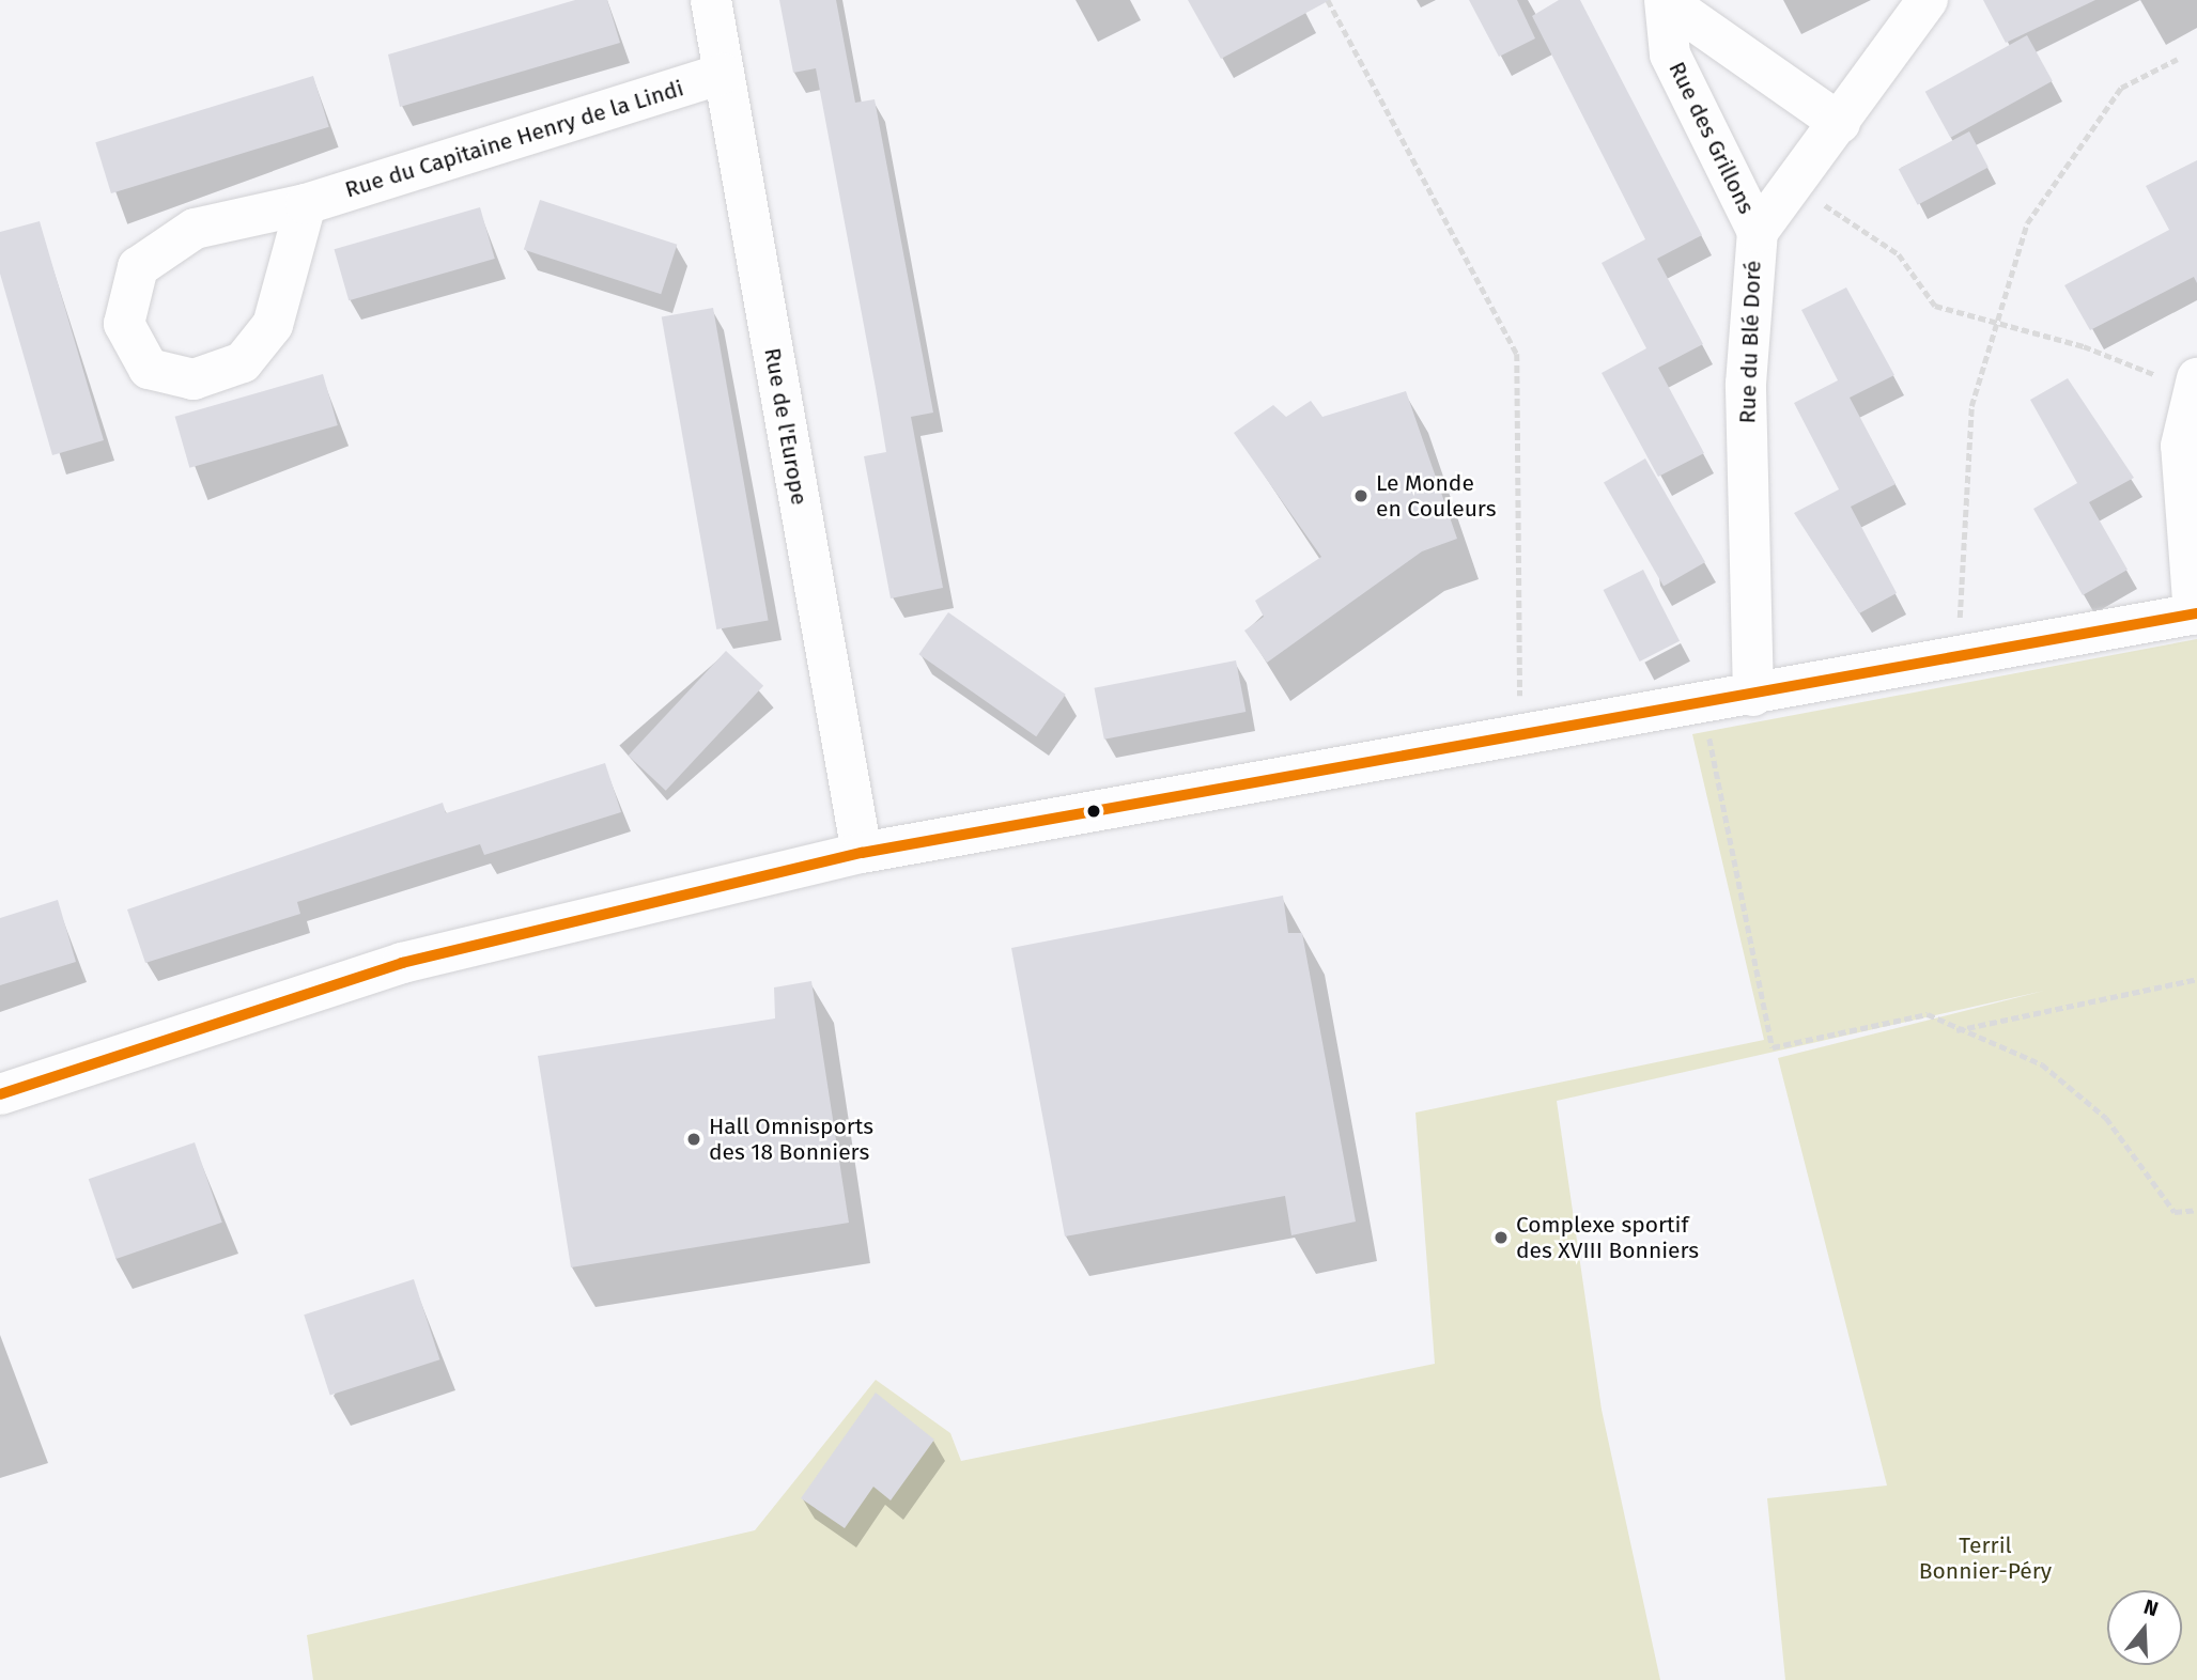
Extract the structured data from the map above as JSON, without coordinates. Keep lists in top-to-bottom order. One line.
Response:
{"streets":{"street":["Rue des Grillons","Rue du Capitaine Henry de la Lindi","Rue du Blé Doré","Rue de l'Europe"]},"crossings":[["Rue des Grillons","Rue du Blé Doré"],["Rue du Capitaine Henry de la Lindi","Rue de l'Europe"]],"parks":["Terril Bonnier-Péry"],"places":["Le Monde en Couleurs","Hall Omnisports des 18 Bonniers","Complexe sportif des XVIII Bonniers"],"north":"top"}
